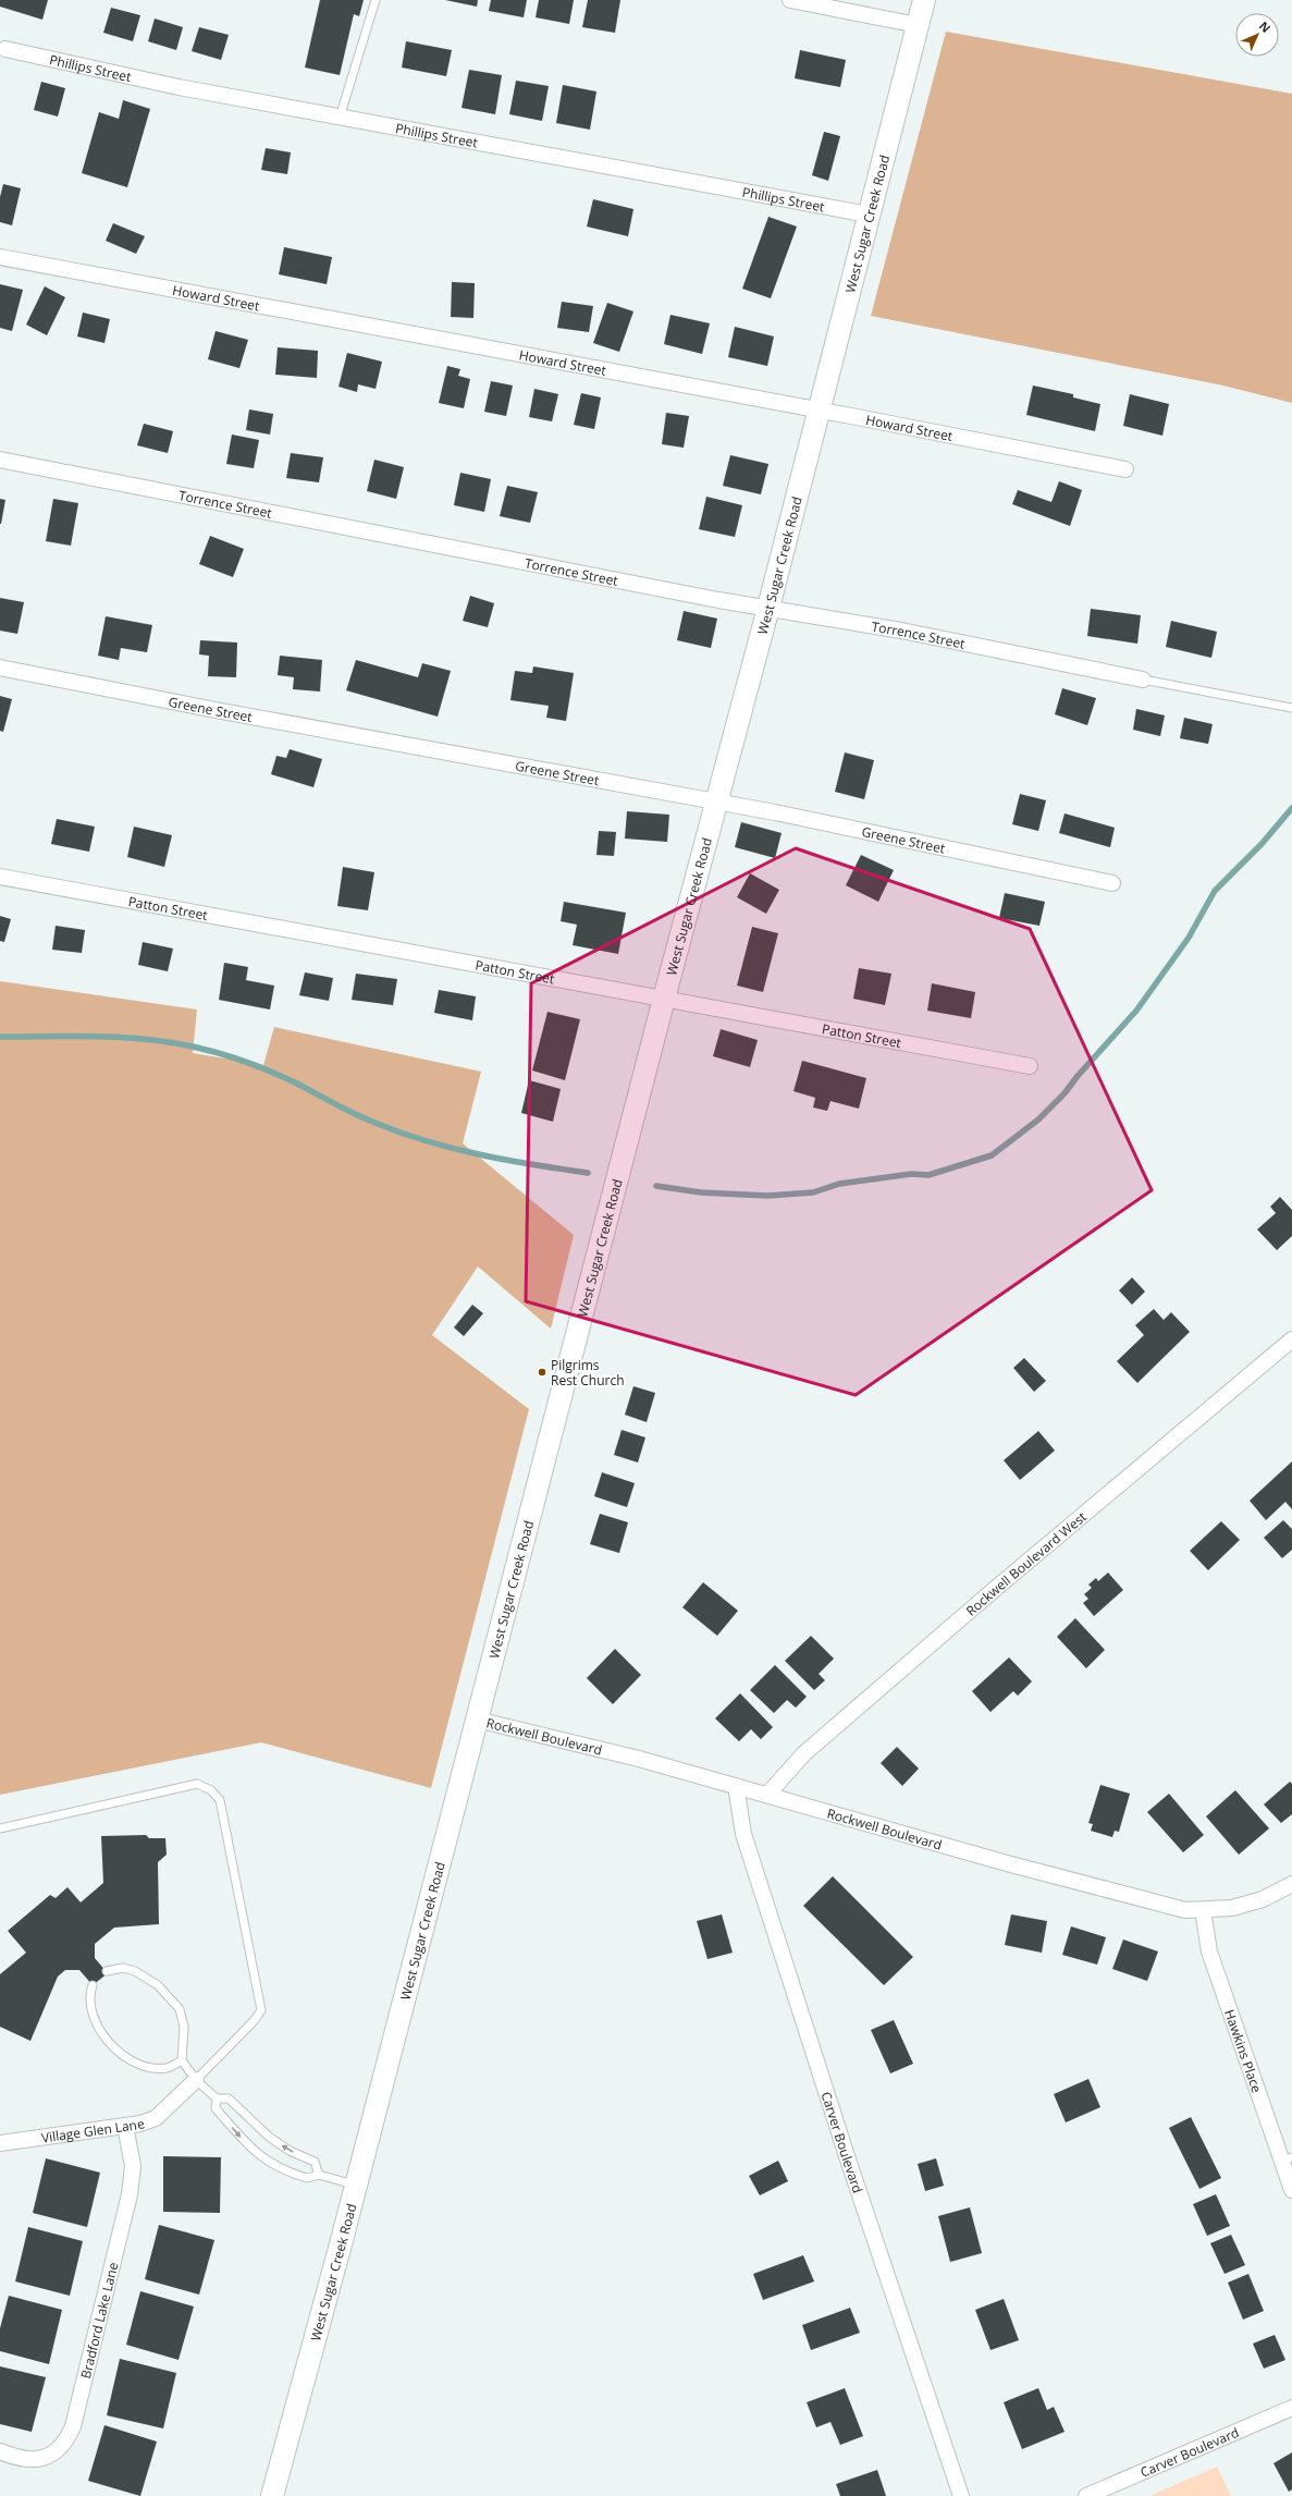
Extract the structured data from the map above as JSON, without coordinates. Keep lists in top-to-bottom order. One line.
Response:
{"streets":{"main road":["West Sugar Creek Road"],"street":["Phillips Street","Howard Street","Torrence Street","Greene Street","Patton Street","Rockwell Boulevard West","Rockwell Boulevard","Hawkins Place","Village Glen Lane","Carver Boulevard","Bradford Lake Lane"]},"crossings":[["Phillips Street","West Sugar Creek Road"],["West Sugar Creek Road","Howard Street"],["West Sugar Creek Road","Torrence Street"],["West Sugar Creek Road","Greene Street"],["West Sugar Creek Road","Patton Street"],["West Sugar Creek Road","Rockwell Boulevard"],["Rockwell Boulevard West","Rockwell Boulevard"],["Rockwell Boulevard","Hawkins Place"],["Rockwell Boulevard","Carver Boulevard"],["Village Glen Lane","Bradford Lake Lane"]],"places":["Pilgrims Rest Church"],"north":"top right"}
